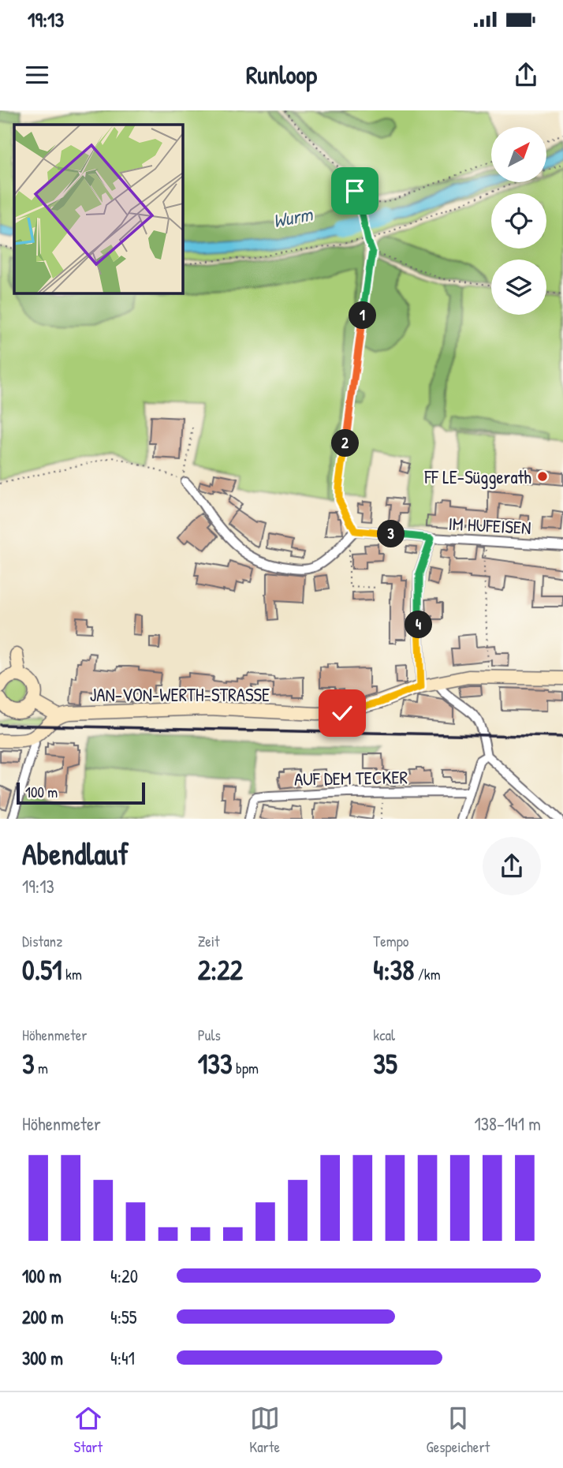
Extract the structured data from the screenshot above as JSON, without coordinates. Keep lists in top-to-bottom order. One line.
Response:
{"streets":{"main road":["JAN-VON-WERTH-STRASSE"],"street":["IM HUFEISEN","AUF DEM TECKER"]},"crossings":[["IM HUFEISEN","JAN-VON-WERTH-STRASSE"]],"water":["Wurm"],"places":["FF LE-Süggerath"],"scale_bar":"100 m","north":"top right","page":{"status":"19:13","header":"Runloop","pins":["1","2","3","4"],"scale":"100 m","heading":["Abendlauf","19:13"],"stats":[["Distanz","0.51 km"],["Zeit","2:22"],["Tempo","4:38 /km"],["Höhenmeter","3 m"],["Puls","133 bpm"],["kcal","35"]],"chart":["Höhenmeter","138–141 m"],"list":[{"name":"100 m","note":"4:20"},{"name":"200 m","note":"4:55"},{"name":"300 m","note":"4:41"}],"tabs":["Start","Karte","Gespeichert"]}}
